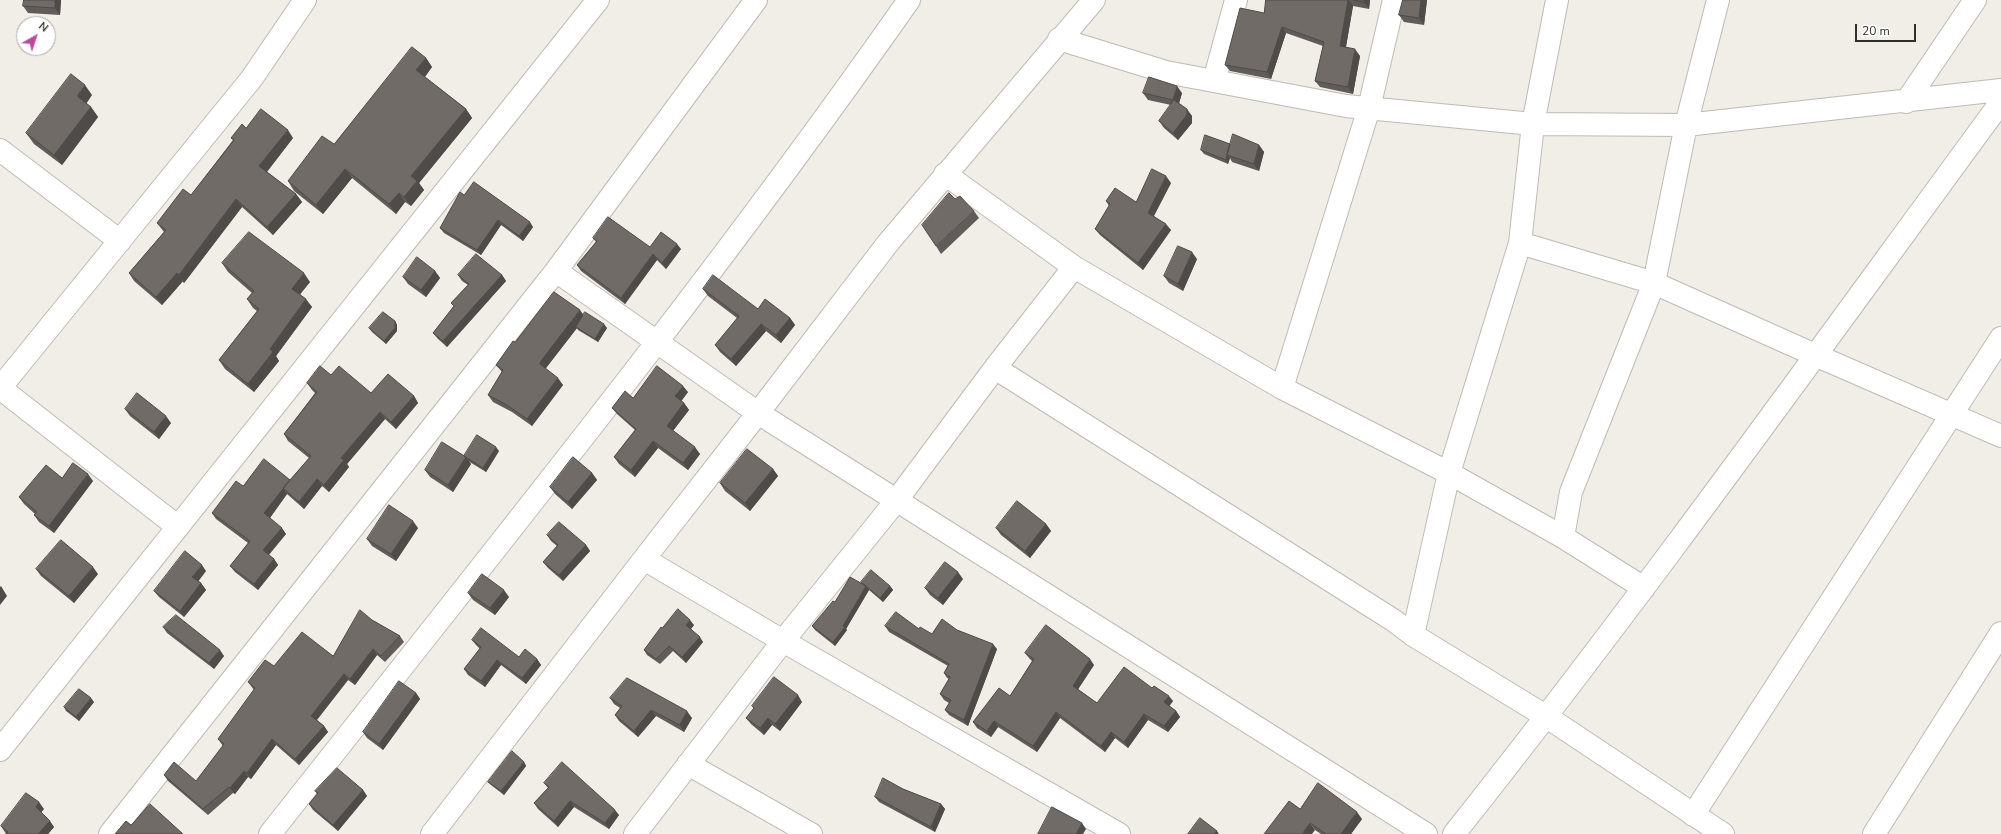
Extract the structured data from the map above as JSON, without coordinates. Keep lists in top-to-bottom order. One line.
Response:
{"scale_bar":"20 m","north":"top right"}
